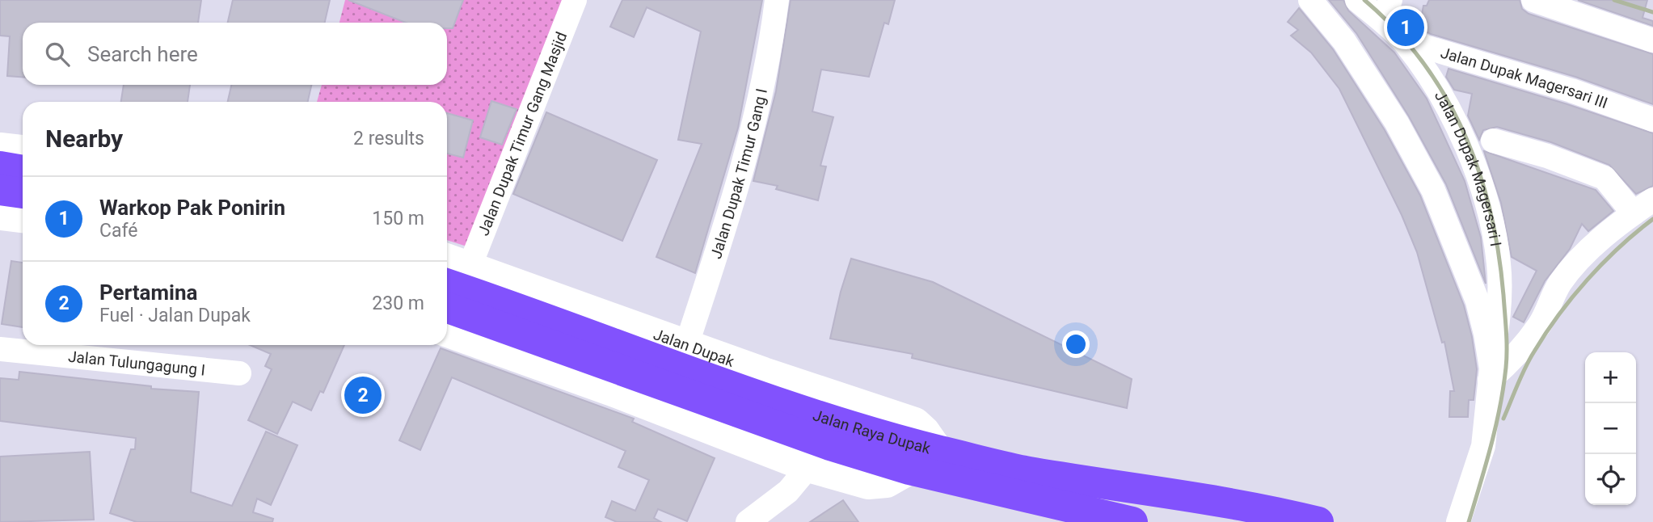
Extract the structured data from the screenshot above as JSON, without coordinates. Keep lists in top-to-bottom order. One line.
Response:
{"streets":{"main road":["Jalan Dupak","Jalan Raya Dupak"],"street":["Jalan Dupak Magersari III","Jalan Dupak Timur Gang Masjid","Jalan Dupak Magersari I","Jalan Dupak Timur Gang I","Jalan Tulungagung I"]},"crossings":[["Jalan Dupak Timur Gang Masjid","Jalan Dupak"],["Jalan Dupak Timur Gang I","Jalan Dupak"],["Jalan Dupak","Jalan Raya Dupak"]],"page":{"pins":["1","2"],"search":"Search here","heading":["Nearby","2 results"],"list":[{"mark":"1","name":"Warkop Pak Ponirin","note":"Café","value":"150 m"},{"mark":"2","name":"Pertamina","note":"Fuel · Jalan Dupak","value":"230 m"}],"map_buttons":["+","−"]}}
